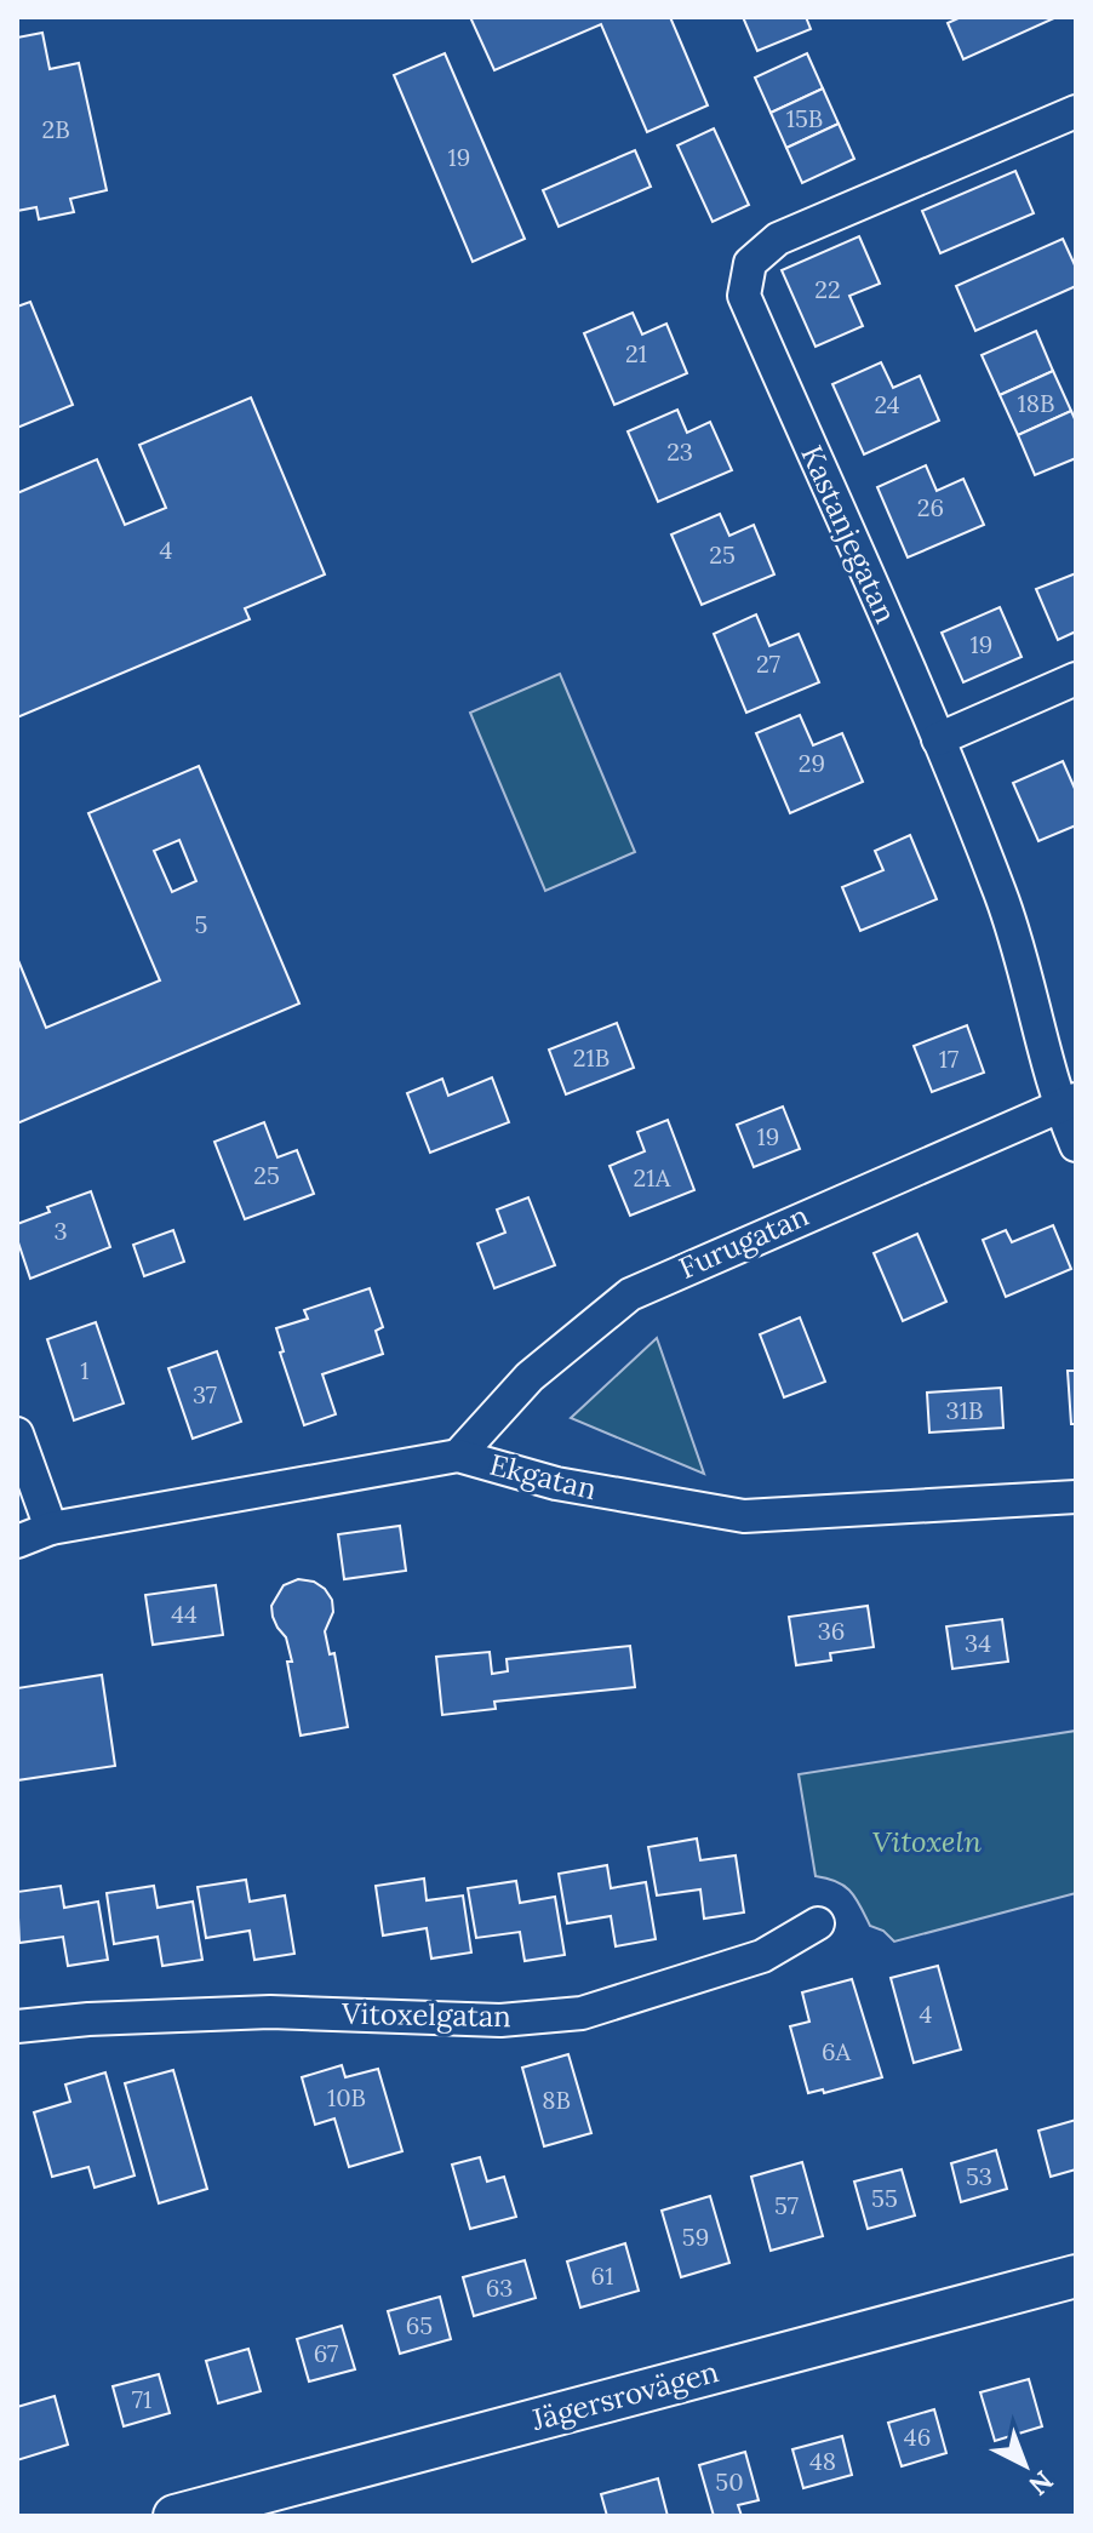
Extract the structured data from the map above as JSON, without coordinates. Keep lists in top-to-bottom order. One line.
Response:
{"streets":{"street":["Kastanjegatan","Furugatan","Ekgatan","Vitoxelgatan","Jägersrovägen"]},"crossings":[["Kastanjegatan","Furugatan"],["Furugatan","Ekgatan"]],"parks":["Vitoxeln"],"house_numbers":["15B","2B","19","22","21","18B","24","23","26","4","25","19","27","29","5","21B","17","19","25","21A","3","1","37","31B","44","36","34","4","6A","10B","8B","53","55","57","59","61","63","65","67","71","46","48","50"],"north":"bottom right"}
